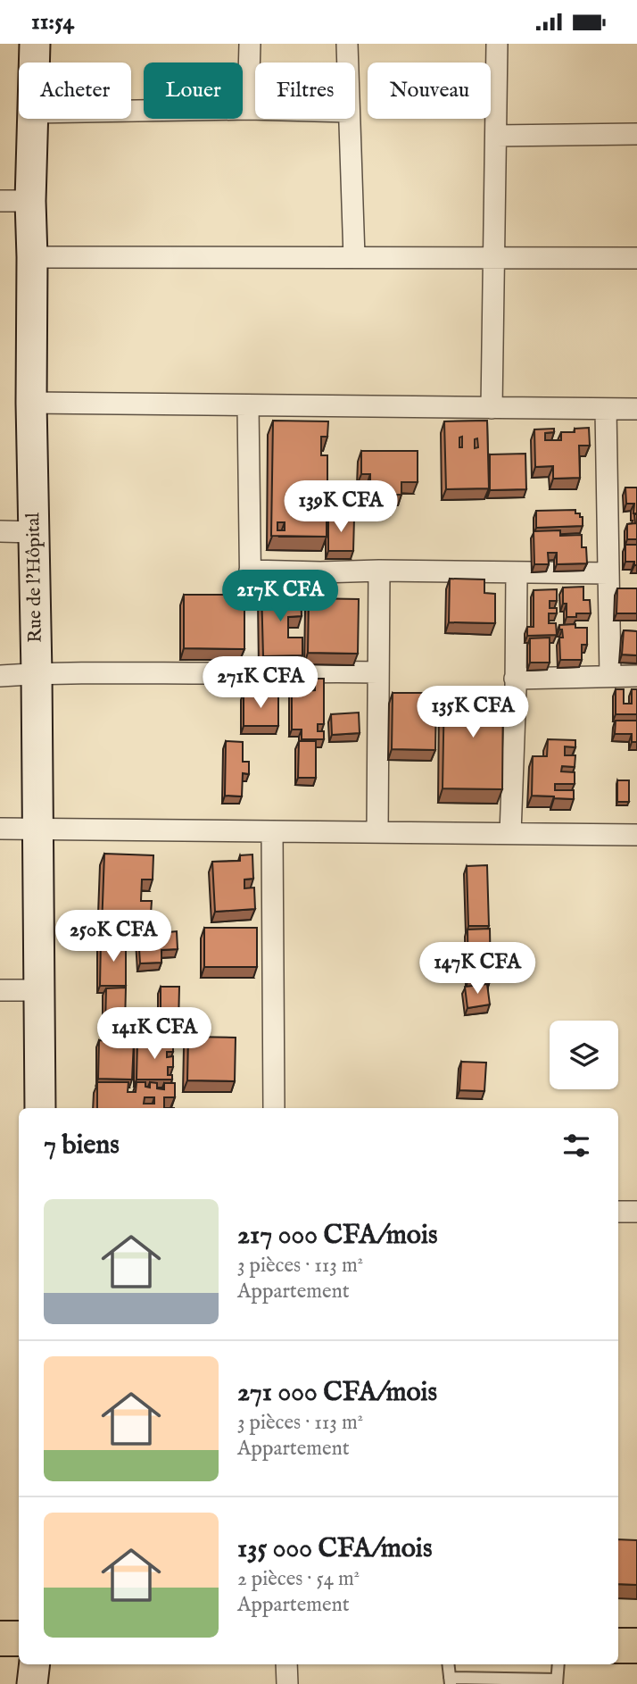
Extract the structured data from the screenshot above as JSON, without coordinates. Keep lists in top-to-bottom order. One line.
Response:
{"streets":{"main road":["Rue de l'Hôpital"]},"page":{"status":"11:54","chip":["Acheter","Louer","Filtres","Nouveau"],"price":["139K CFA","217K CFA","271K CFA","135K CFA","250K CFA","147K CFA","141K CFA"],"heading":"7 biens","list":[{"name":"217 000 CFA/mois","note":"3 pièces · 113 m² · Appartement"},{"name":"271 000 CFA/mois","note":"3 pièces · 113 m² · Appartement"},{"name":"135 000 CFA/mois","note":"2 pièces · 54 m² · Appartement"}]}}
